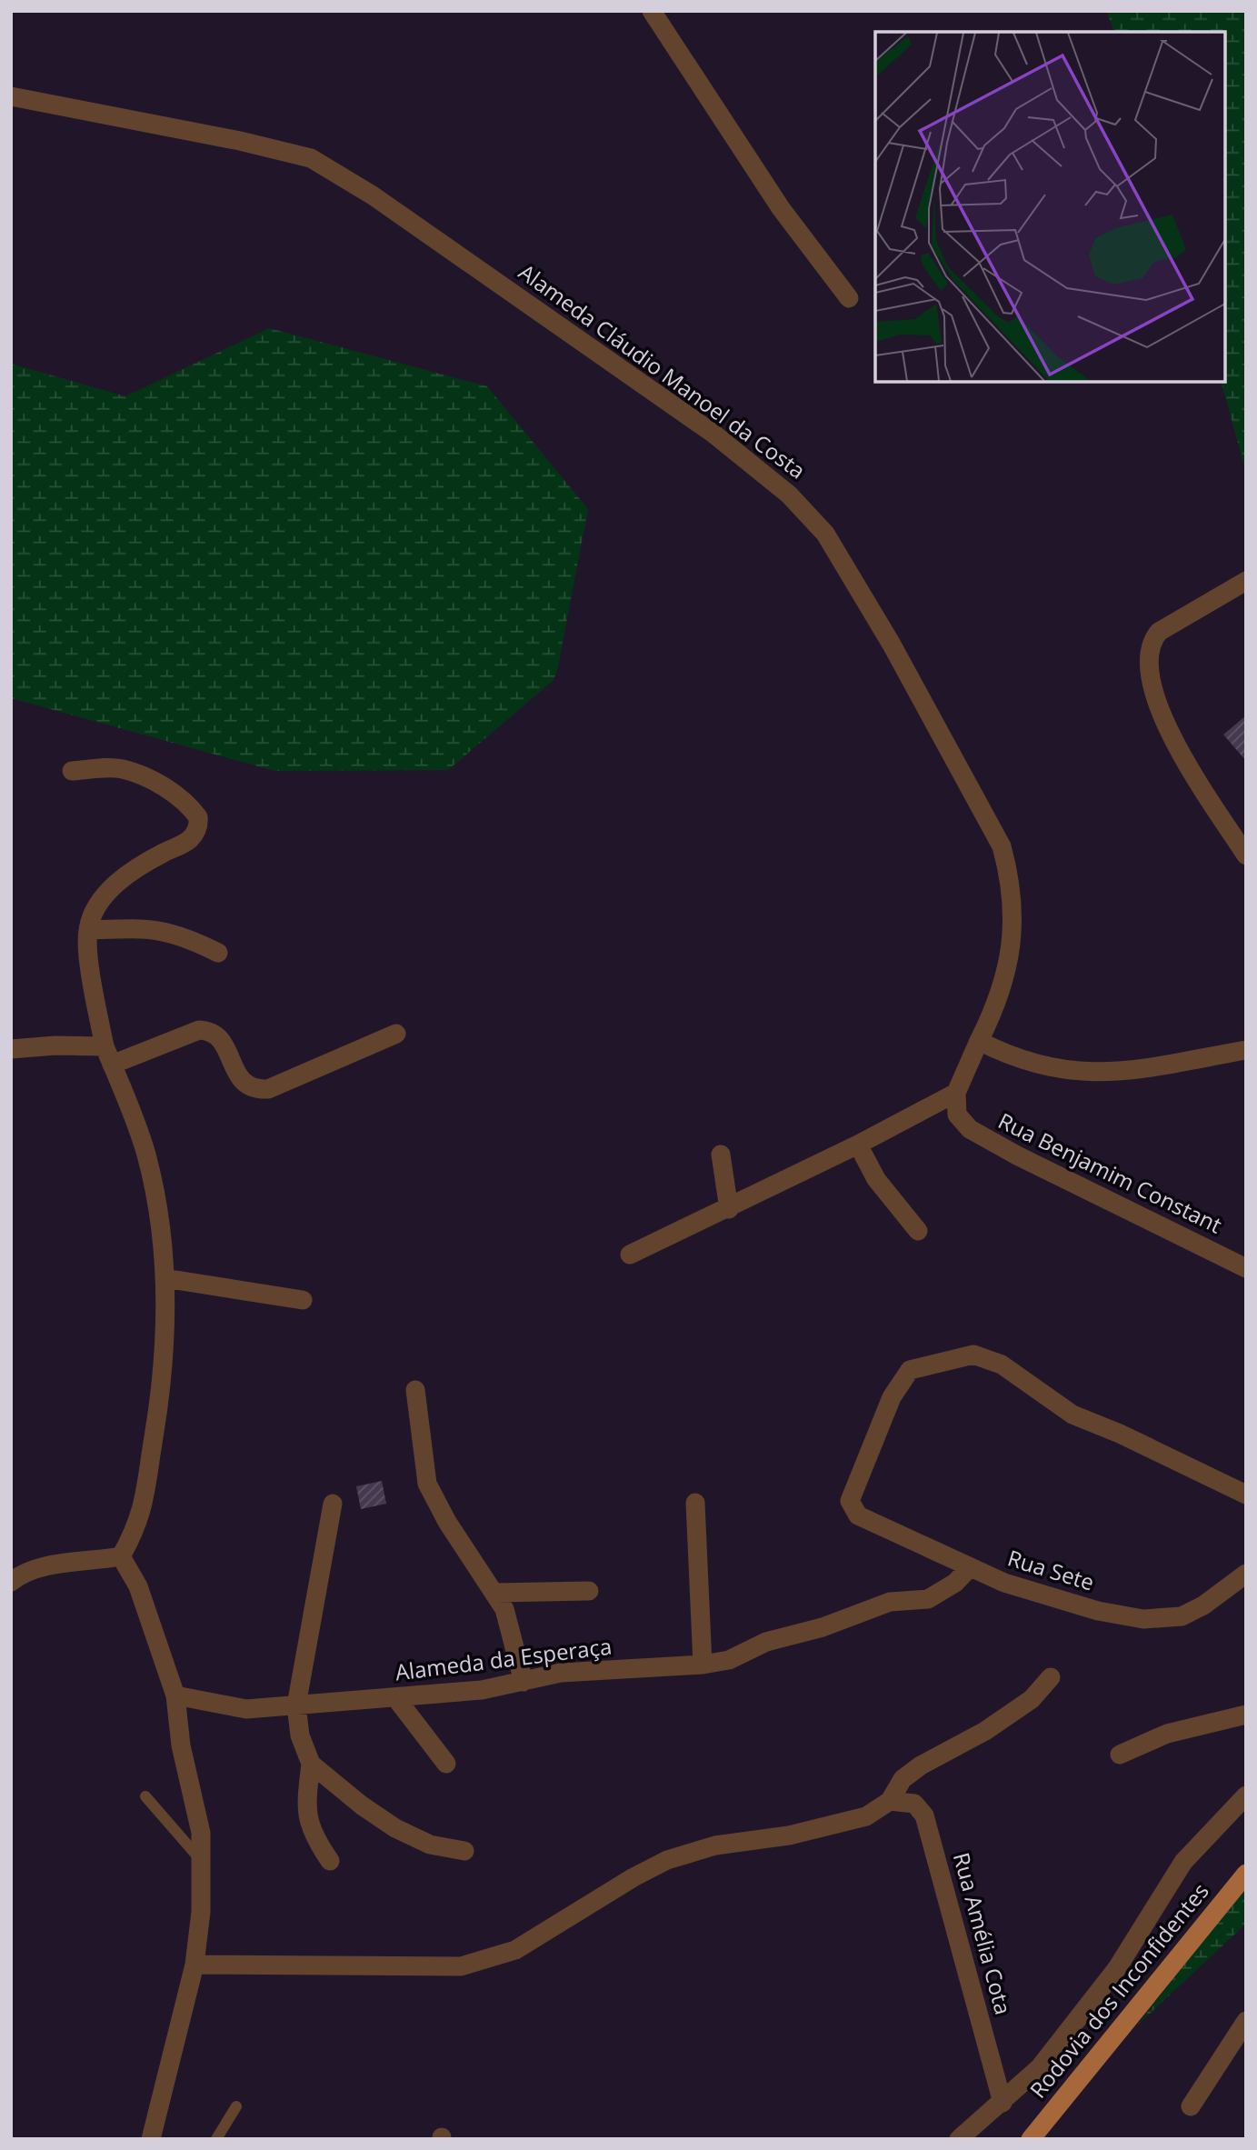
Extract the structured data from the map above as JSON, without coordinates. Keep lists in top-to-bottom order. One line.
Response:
{"streets":{"main road":["Rodovia dos Inconfidentes"],"street":["Alameda Cláudio Manoel da Costa","Rua Benjamim Constant","Rua Sete","Alameda da Esperaça","Rua Amélia Cota"]},"crossings":[["Alameda Cláudio Manoel da Costa","Rua Benjamim Constant"],["Rua Sete","Alameda da Esperaça"]]}
